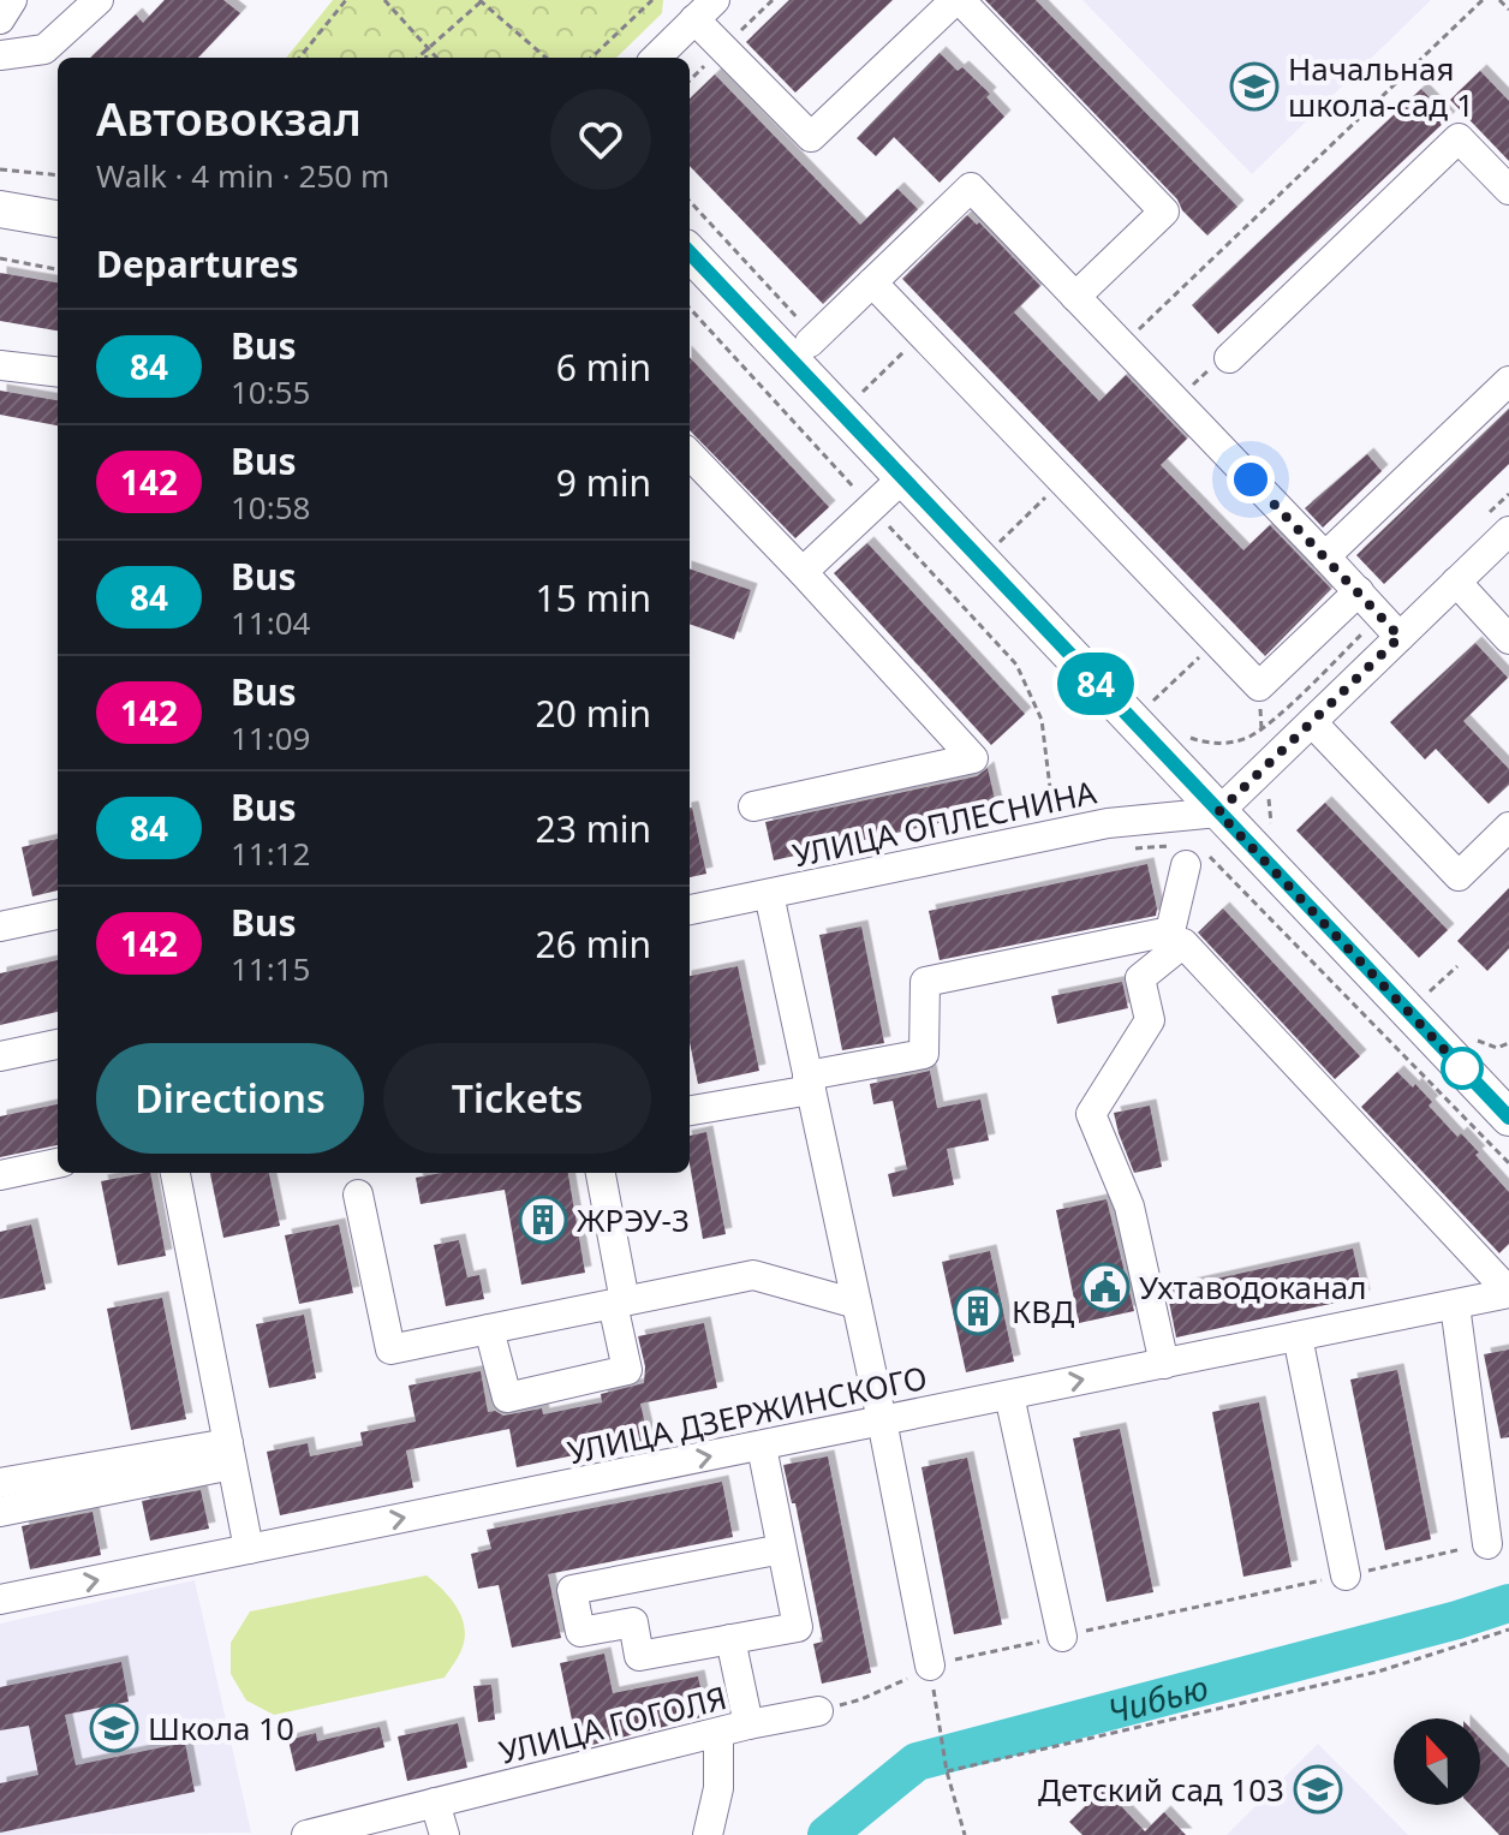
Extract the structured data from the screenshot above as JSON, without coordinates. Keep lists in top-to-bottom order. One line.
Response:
{"streets":{"street":["УЛИЦА ОПЛЕСНИНА","УЛИЦА ДЗЕРЖИНСКОГО","УЛИЦА ГОГОЛЯ"]},"water":["Чибью"],"places":{"school or university":["Начальная школа-сад 1","Школа 10","Детский сад 103"],"building":["ЖРЭУ-3","КВД"],"public building":["Ухтаводоканал"]},"lines":["bus line 84"],"north":"top","page":{"on_map":"84","heading":[["Автовокзал","Walk · 4 min · 250 m"],"Departures"],"list":[{"mark":"84","name":"Bus","note":"10:55","value":"6 min"},{"mark":"142","name":"Bus","note":"10:58","value":"9 min"},{"mark":"84","name":"Bus","note":"11:04","value":"15 min"},{"mark":"142","name":"Bus","note":"11:09","value":"20 min"},{"mark":"84","name":"Bus","note":"11:12","value":"23 min"},{"mark":"142","name":"Bus","note":"11:15","value":"26 min"}],"buttons":["Directions","Tickets"]}}
